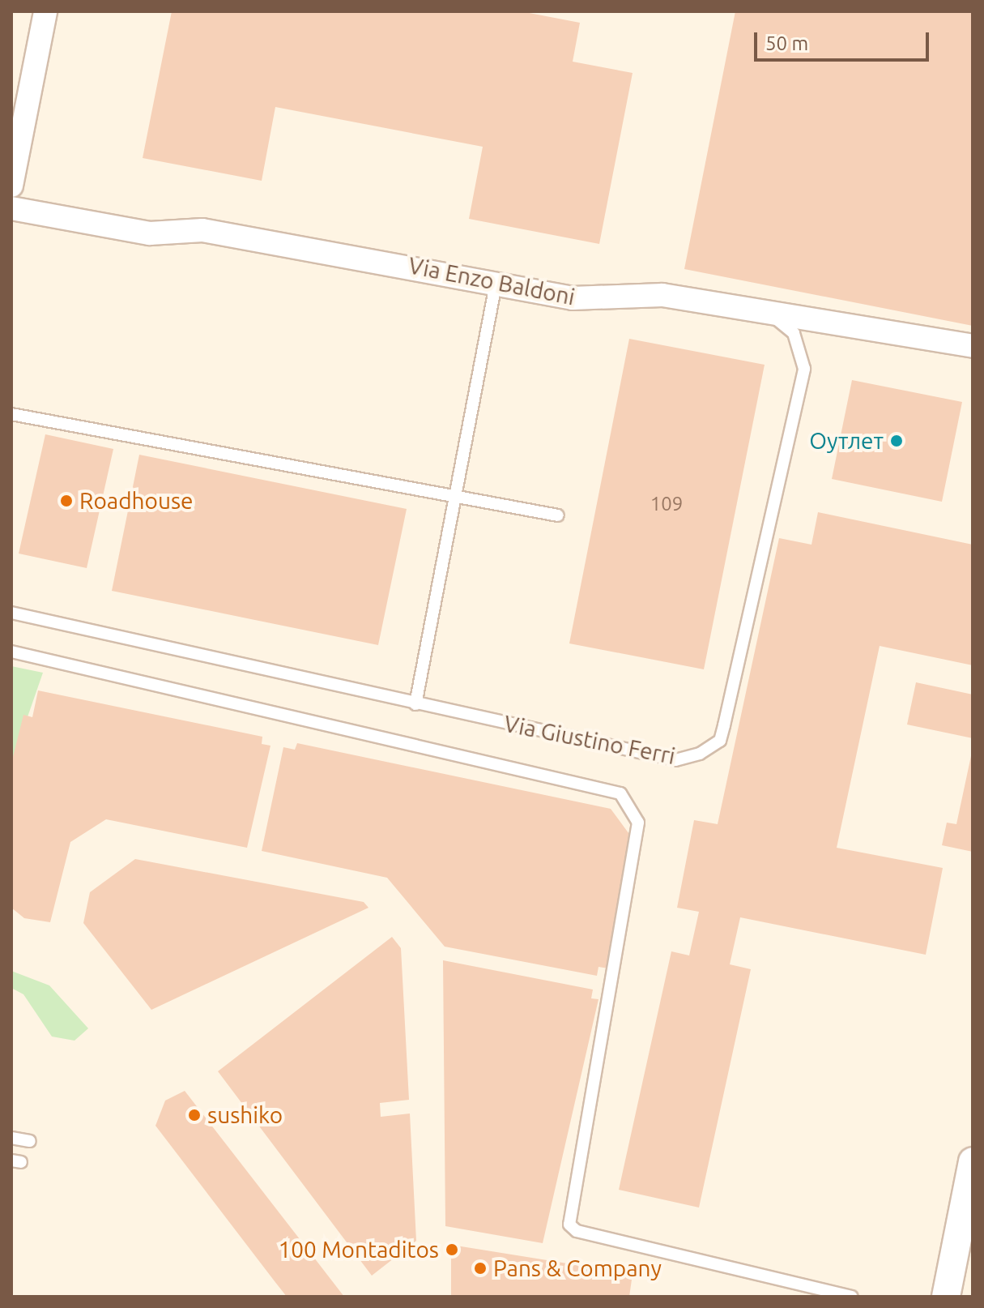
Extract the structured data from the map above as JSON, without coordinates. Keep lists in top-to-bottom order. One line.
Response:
{"streets":{"street":["Via Enzo Baldoni"],"lane":["Via Giustino Ferri"]},"crossings":[["Via Enzo Baldoni","Via Giustino Ferri"]],"places":["Оутлет","Roadhouse","sushiko","100 Montaditos","Pans & Company"],"house_numbers":["109"],"scale_bar":"50 m"}
